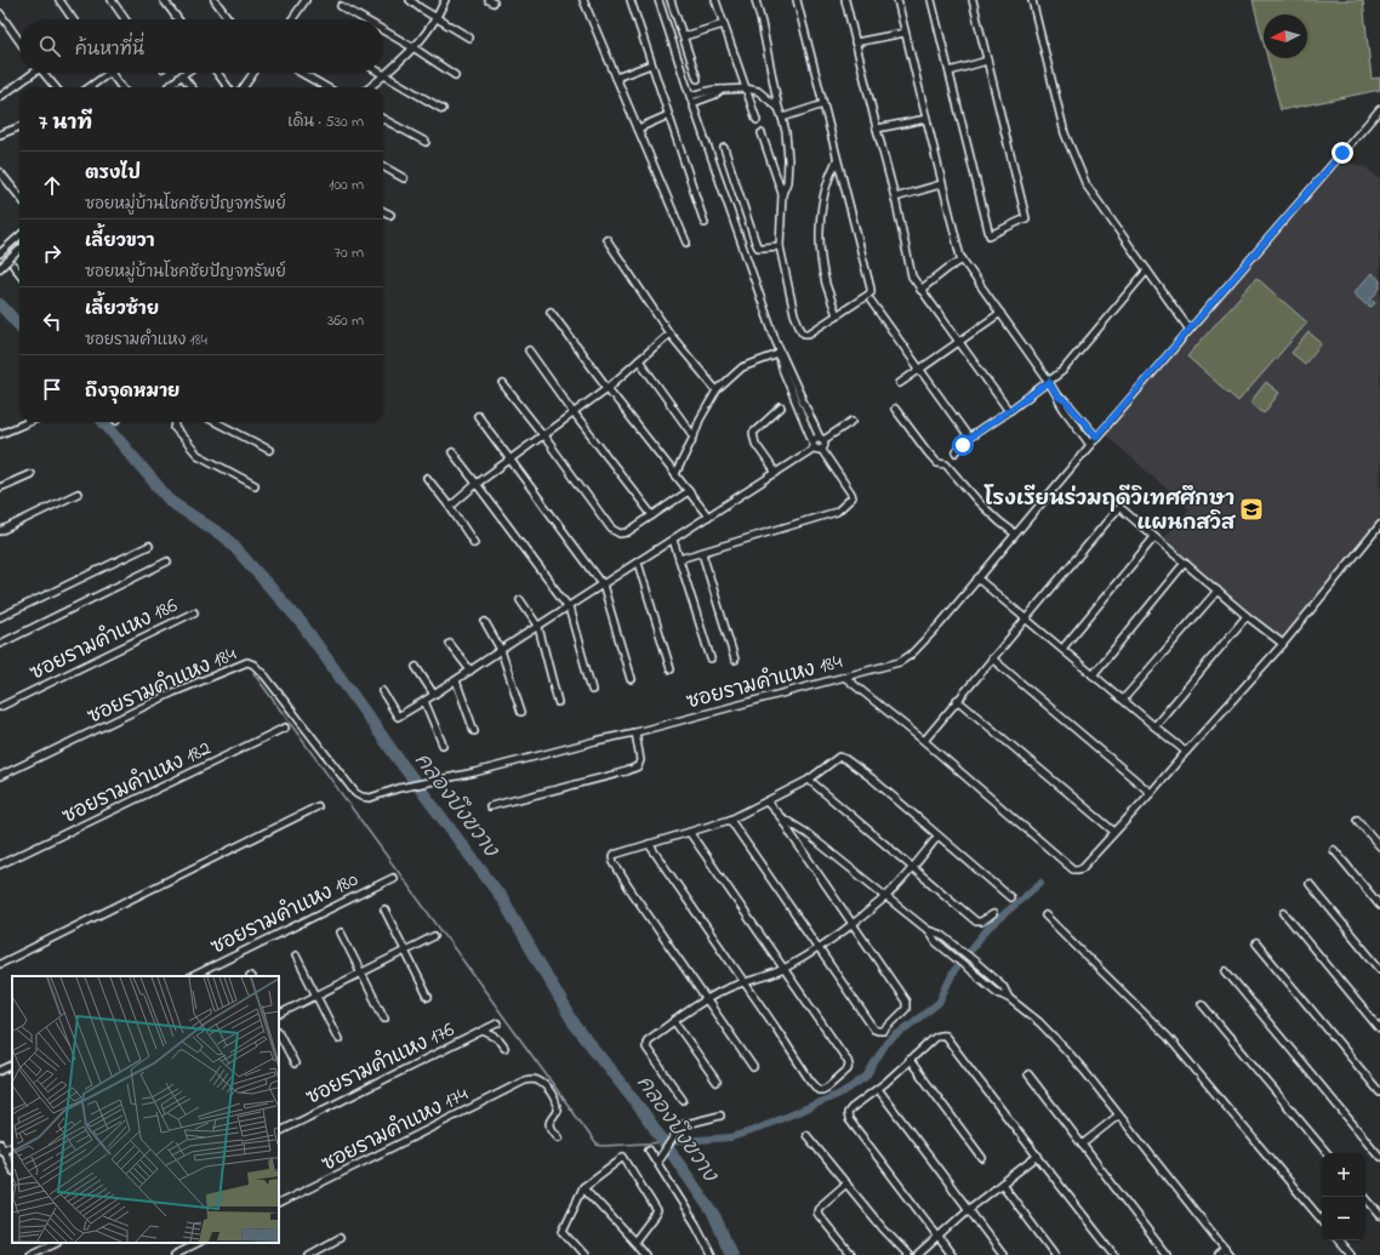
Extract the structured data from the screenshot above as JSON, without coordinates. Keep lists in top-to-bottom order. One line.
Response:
{"streets":{"street":["ซอยรามคำแหง 186","ซอยรามคำแหง 184","ซอยรามคำแหง 182","ซอยรามคำแหง 180","ซอยรามคำแหง 176","ซอยรามคำแหง 174"]},"water":["คลองบึงขวาง"],"places":{"school or university":["โรงเรียนร่วมฤดีวิเทศศึกษา แผนกสวิส"]},"north":"left","page":{"search":"ค้นหาที่นี่","heading":["7 นาที","เดิน · 530 m"],"list":[["ตรงไป","ซอยหมู่บ้านโชคชัยปัญจทรัพย์","100 m"],["เลี้ยวขวา","ซอยหมู่บ้านโชคชัยปัญจทรัพย์","70 m"],["เลี้ยวซ้าย","ซอยรามคำแหง 184","360 m"],"ถึงจุดหมาย"],"map_buttons":["+","−"]}}
